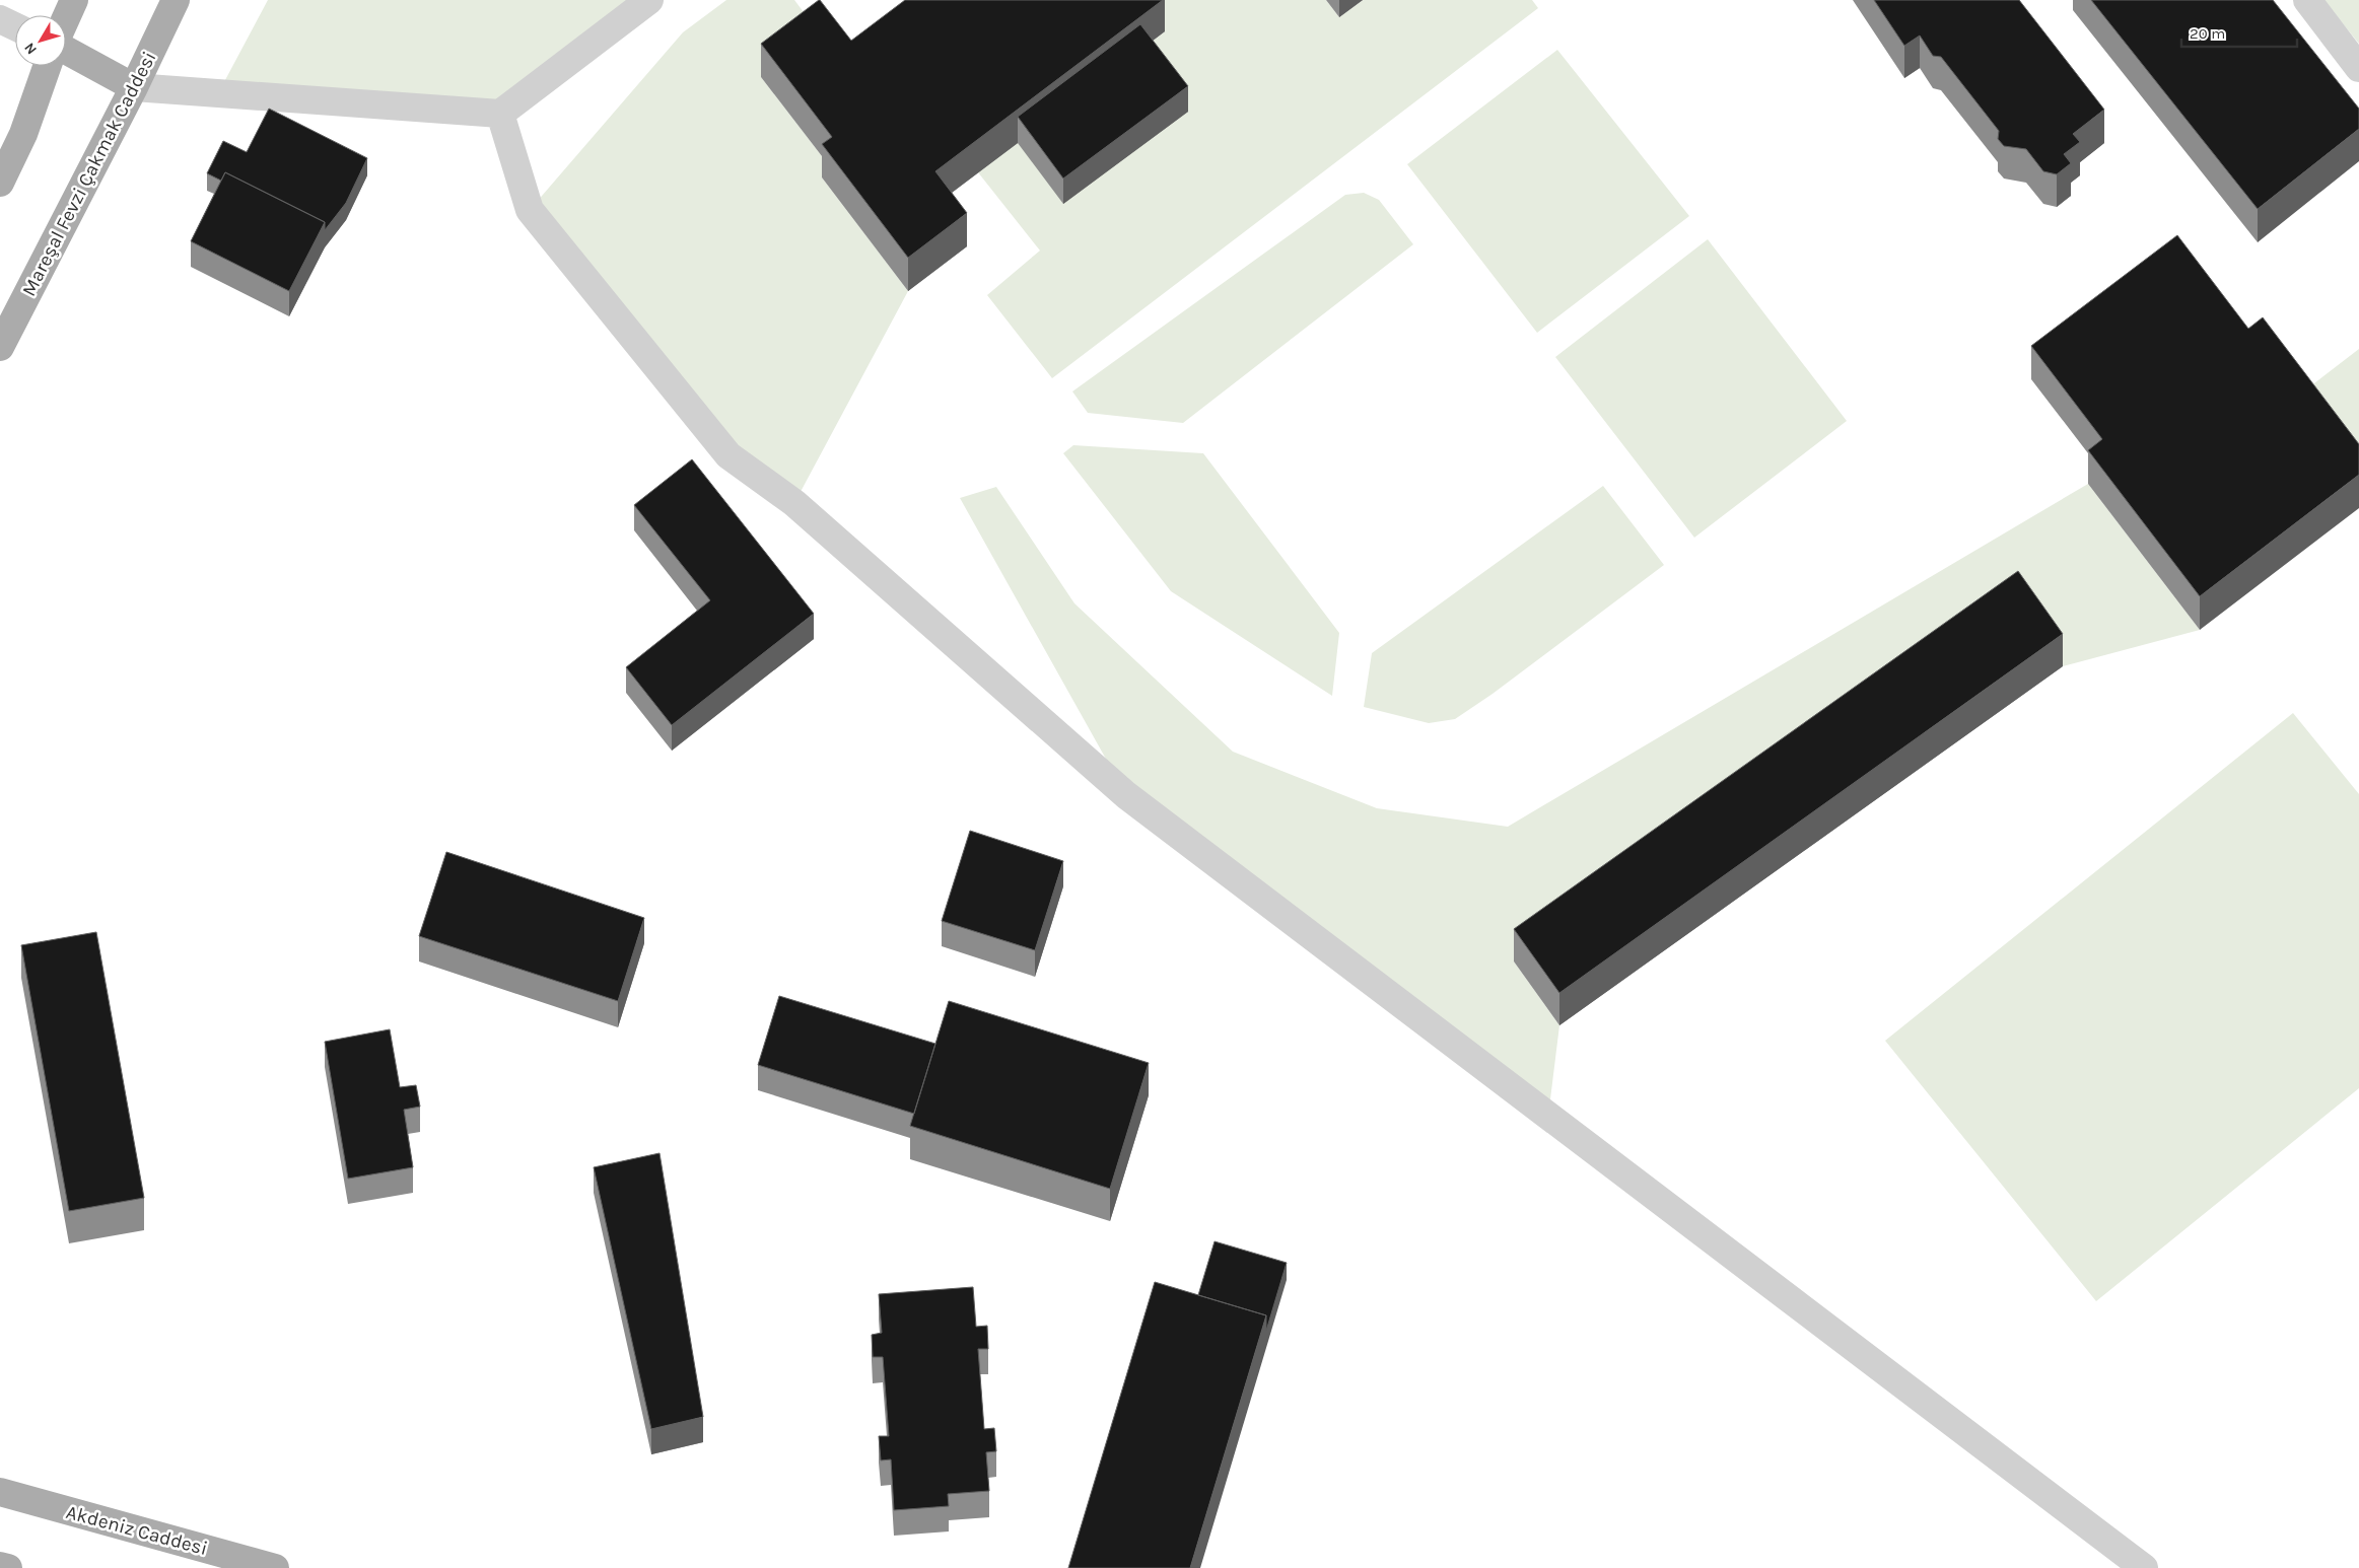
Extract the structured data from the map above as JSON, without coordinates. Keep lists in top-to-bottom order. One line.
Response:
{"streets":{"main road":["Mareşal Fevzi Çakmak Caddesi","Akdeniz Caddesi"]},"scale_bar":"20 m","north":"bottom left"}
